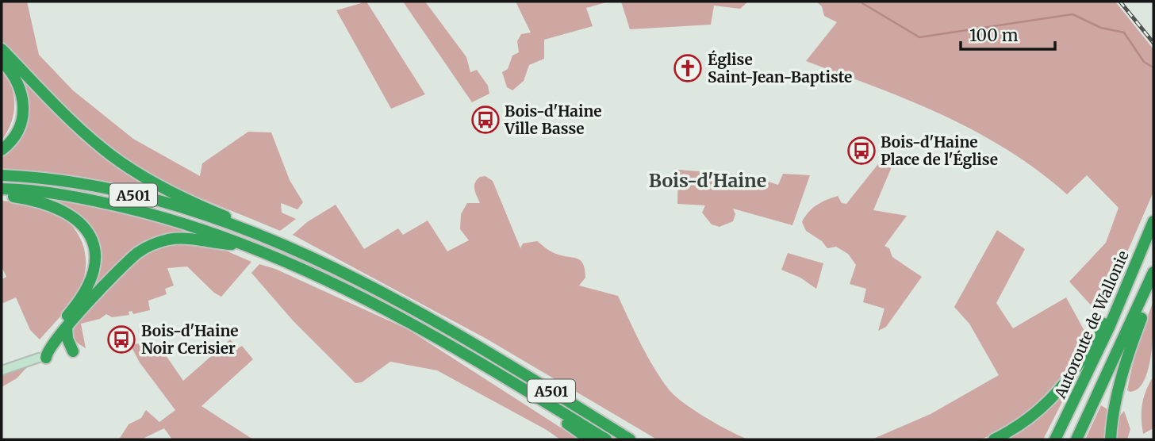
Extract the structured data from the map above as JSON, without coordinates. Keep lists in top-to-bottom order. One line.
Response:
{"streets":{"highway":["A501","Autoroute de Wallonie"]},"districts":["Bois-d'Haine"],"places":{"church":["Église Saint-Jean-Baptiste"],"bus stop":["Bois-d'Haine Ville Basse","Bois-d'Haine Place de l'Église","Bois-d'Haine Noir Cerisier"]},"scale_bar":"100 m"}
